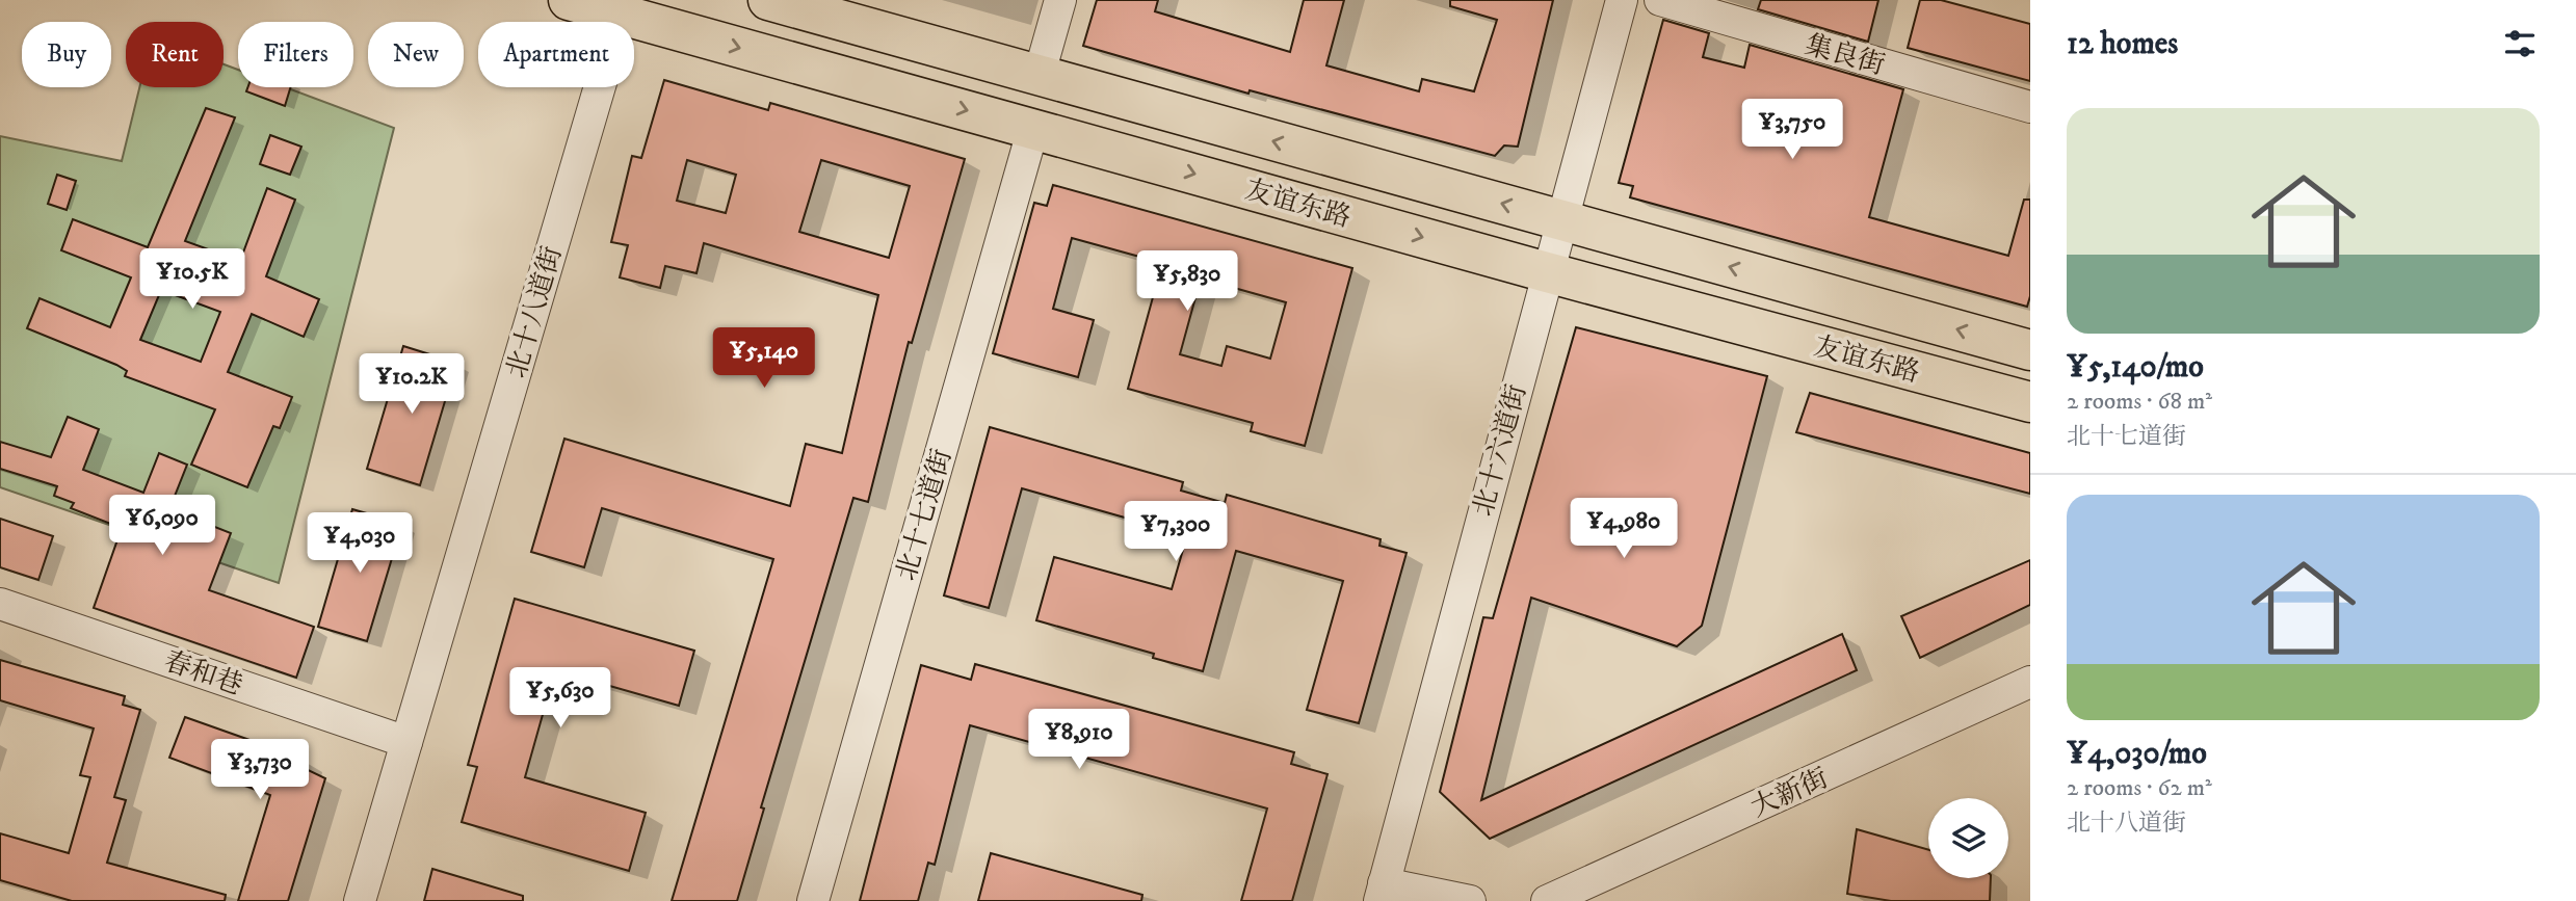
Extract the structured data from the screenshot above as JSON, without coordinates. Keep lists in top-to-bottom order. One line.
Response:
{"streets":{"highway":["友谊东路"],"street":["集良街","北十八道街","北十六道街","北十七道街","春和巷","大新街"]},"crossings":[["友谊东路","北十八道街"],["友谊东路","北十六道街"],["友谊东路","北十七道街"],["北十八道街","春和巷"]],"page":{"heading":"12 homes","chip":["Buy","Rent","Filters","New","Apartment"],"list":[{"name":"¥5,140/mo","note":"2 rooms · 68 m² · 北十七道街"},{"name":"¥4,030/mo","note":"2 rooms · 62 m² · 北十八道街"}],"price":["¥3,750","¥10.5K","¥5,830","¥5,140","¥10.2K","¥6,090","¥4,980","¥7,300","¥4,030","¥5,630","¥8,910","¥3,730"]}}
